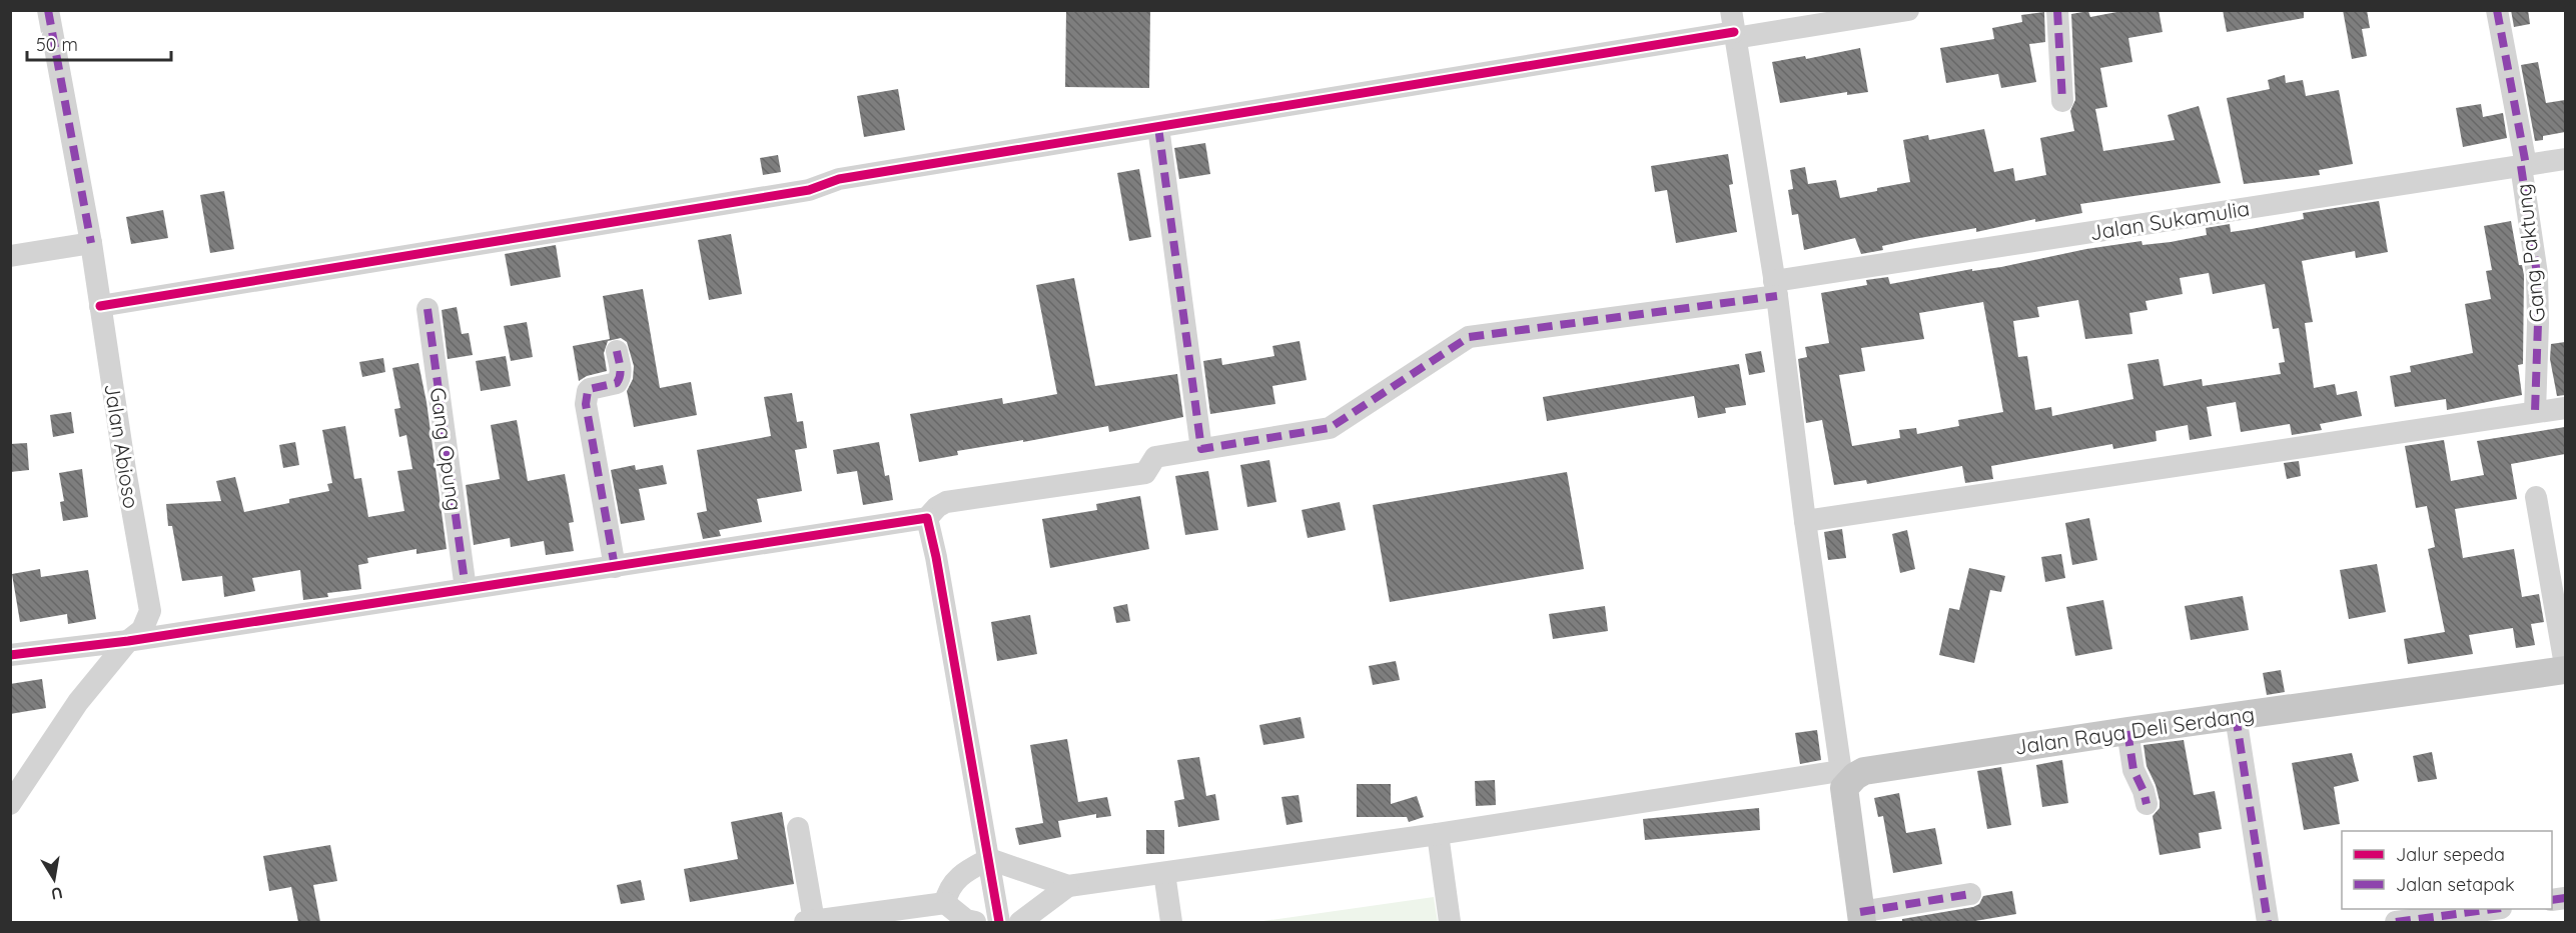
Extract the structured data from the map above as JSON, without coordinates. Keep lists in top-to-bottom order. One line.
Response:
{"streets":{"main road":["Jalan Raya Deli Serdang"],"street":["Jalan Sukamulia","Gang Paktung","Jalan Abioso","Gang Opung"]},"crossings":[["Jalan Sukamulia","Gang Paktung"]],"legend":["Jalur sepeda","Jalan setapak"],"scale_bar":"50 m","north":"bottom"}
